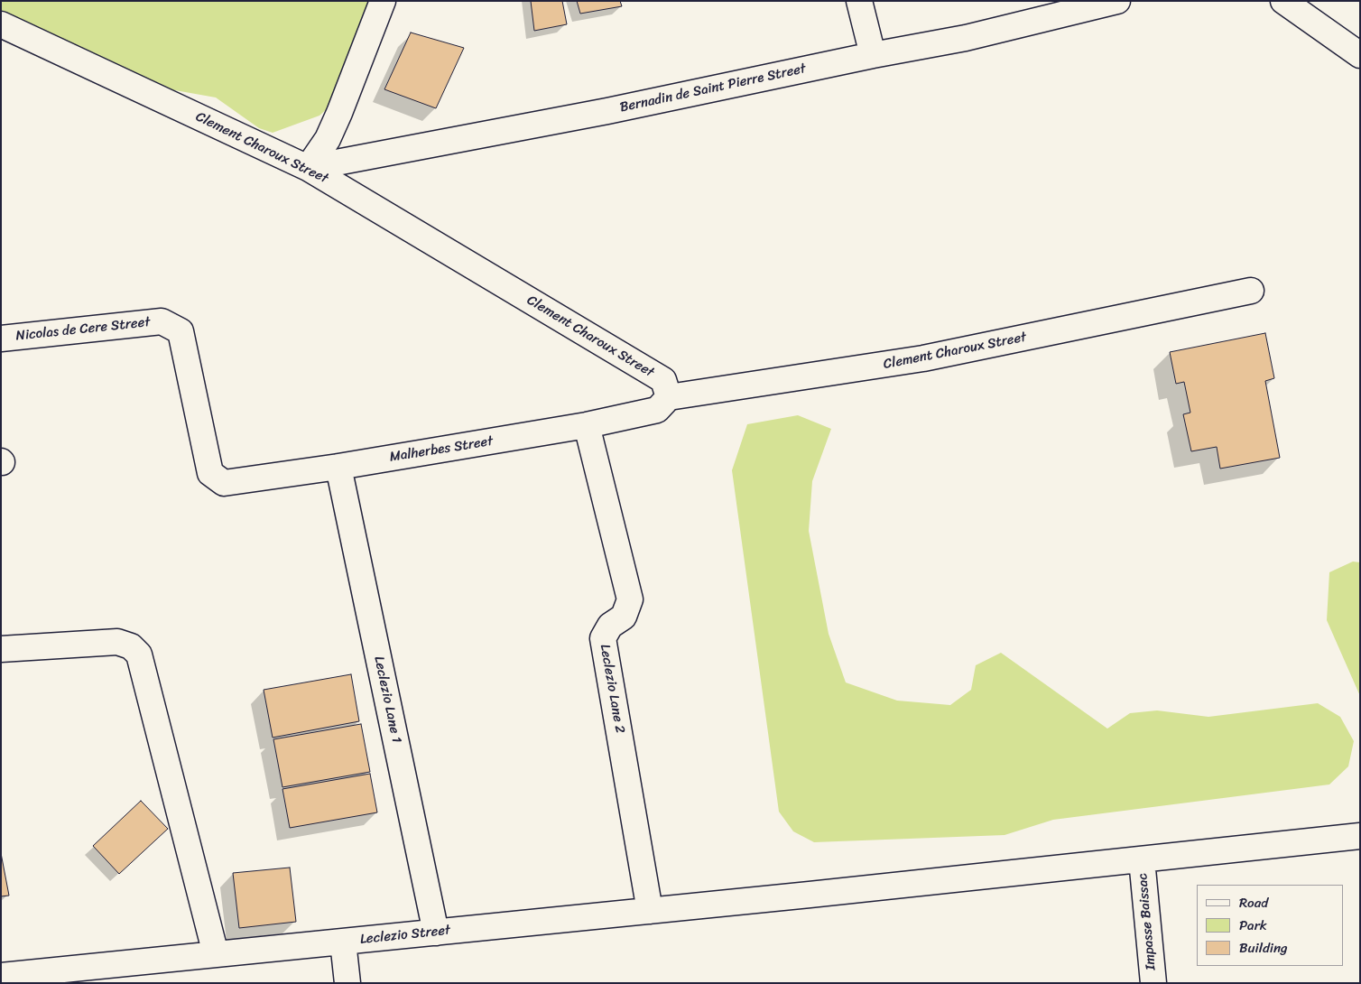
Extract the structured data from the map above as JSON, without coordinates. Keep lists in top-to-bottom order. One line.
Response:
{"streets":{"street":["Bernadin de Saint Pierre Street","Clement Charoux Street","Nicolas de Cere Street","Malherbes Street","Leclezio Lane 2","Leclezio Lane 1","Impasse Baissac","Leclezio Street"]},"crossings":[["Bernadin de Saint Pierre Street","Clement Charoux Street"],["Clement Charoux Street","Malherbes Street"],["Nicolas de Cere Street","Malherbes Street"],["Malherbes Street","Leclezio Lane 2"],["Malherbes Street","Leclezio Lane 1"],["Leclezio Lane 2","Leclezio Street"],["Leclezio Lane 1","Leclezio Street"],["Impasse Baissac","Leclezio Street"]],"legend":["Road","Park","Building"]}
